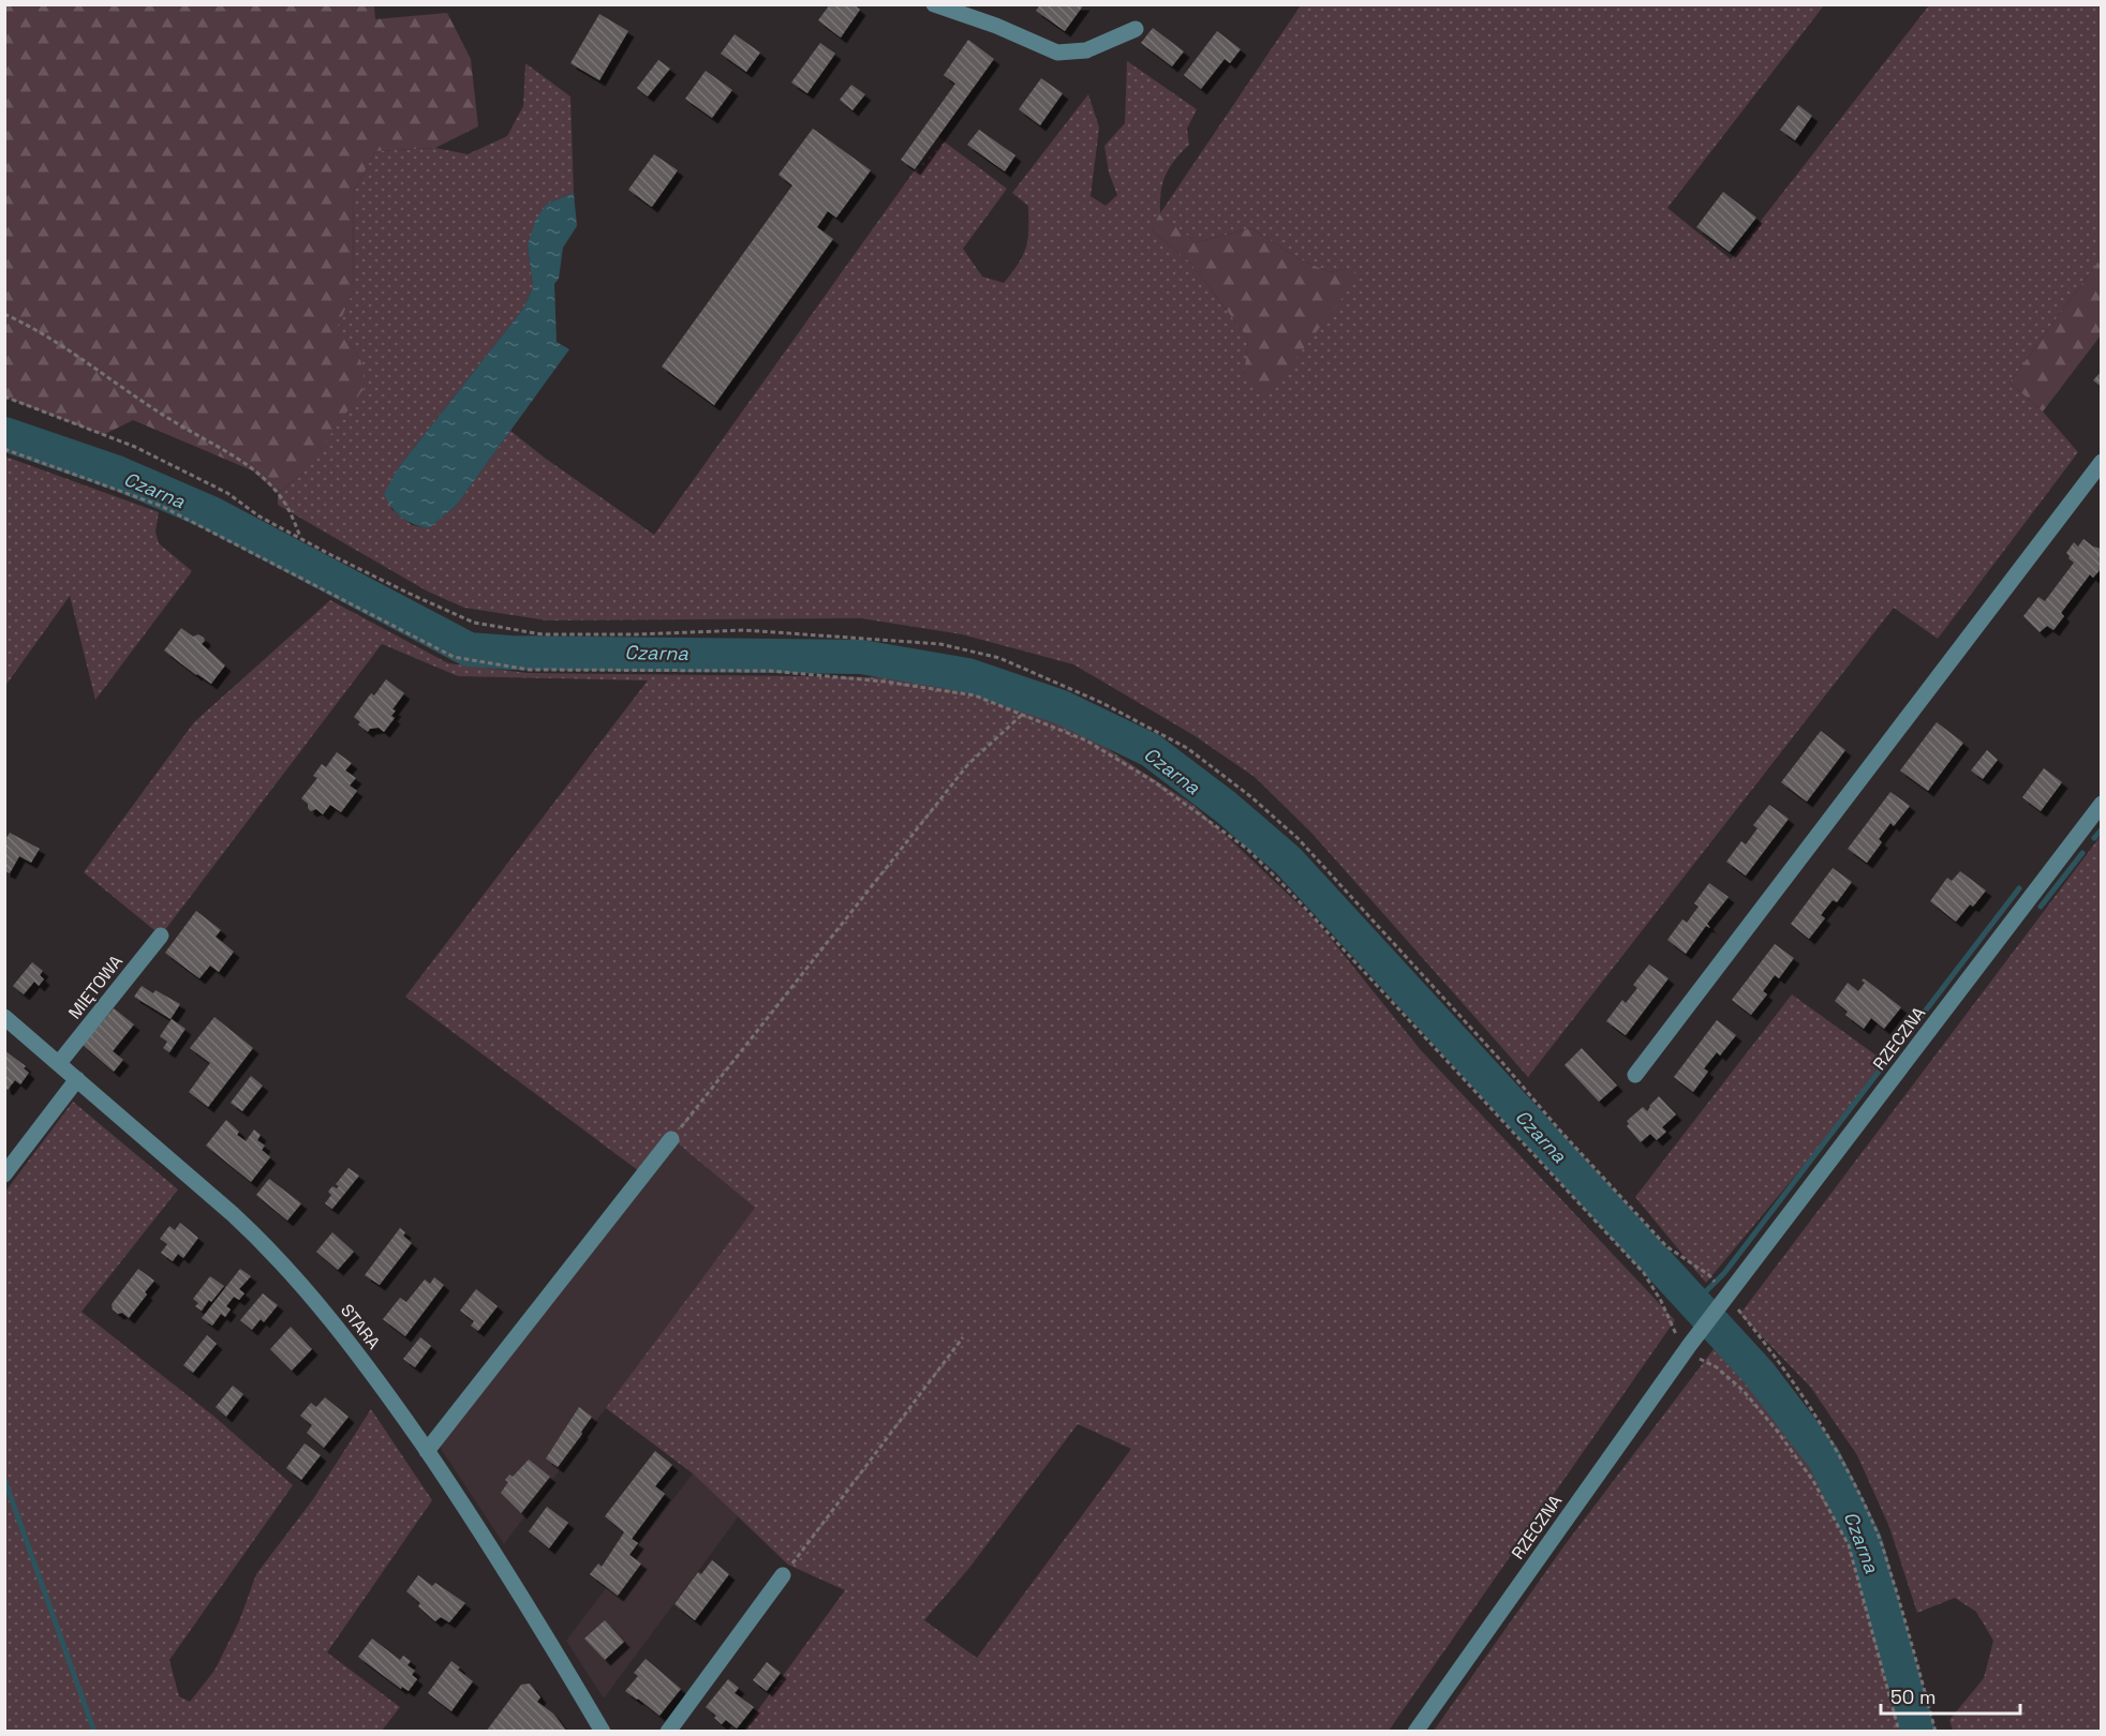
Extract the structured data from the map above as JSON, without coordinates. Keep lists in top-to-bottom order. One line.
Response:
{"streets":{"street":["MIĘTOWA","RZECZNA","STARA"]},"crossings":[["MIĘTOWA","STARA"]],"water":["Czarna"],"scale_bar":"50 m"}
